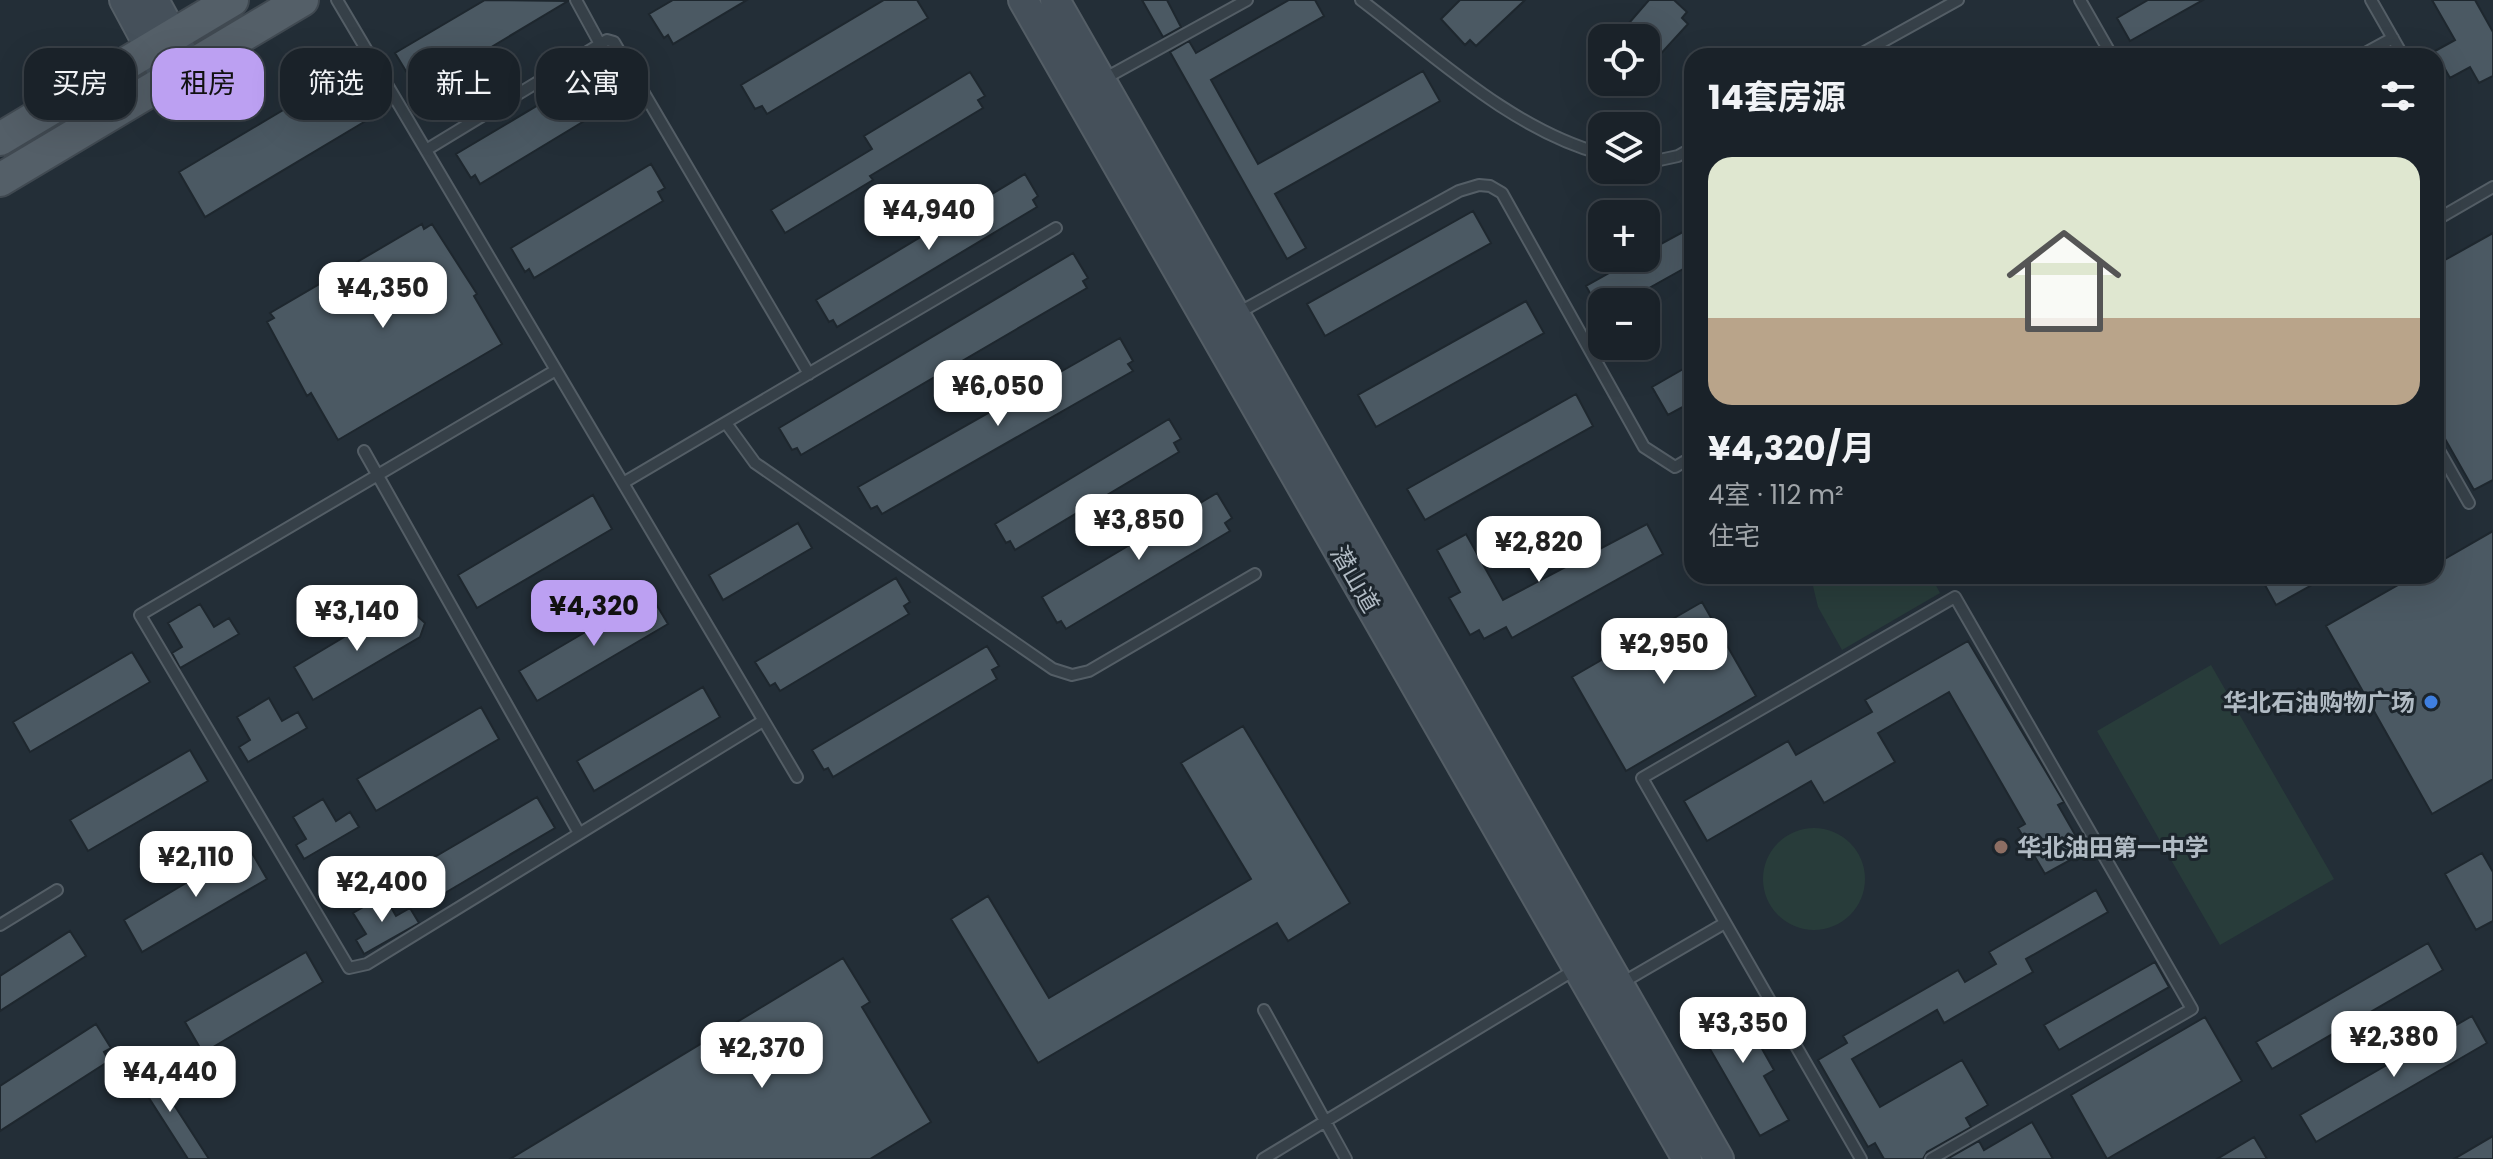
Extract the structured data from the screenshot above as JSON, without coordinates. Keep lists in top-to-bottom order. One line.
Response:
{"streets":{"main road":["潜山道"]},"places":["华北石油购物广场","华北油田第一中学"],"page":{"map_buttons":["+","−"],"chip":["买房","租房","筛选","新上","公寓"],"heading":"14套房源","list":[{"name":"¥4,320/月","note":"4室 · 112 m² · 住宅"}],"price":["¥4,940","¥4,350","¥6,050","¥3,850","¥2,820","¥4,320","¥3,140","¥2,950","¥2,110","¥2,400","¥3,350","¥2,380","¥2,370","¥4,440"]}}
